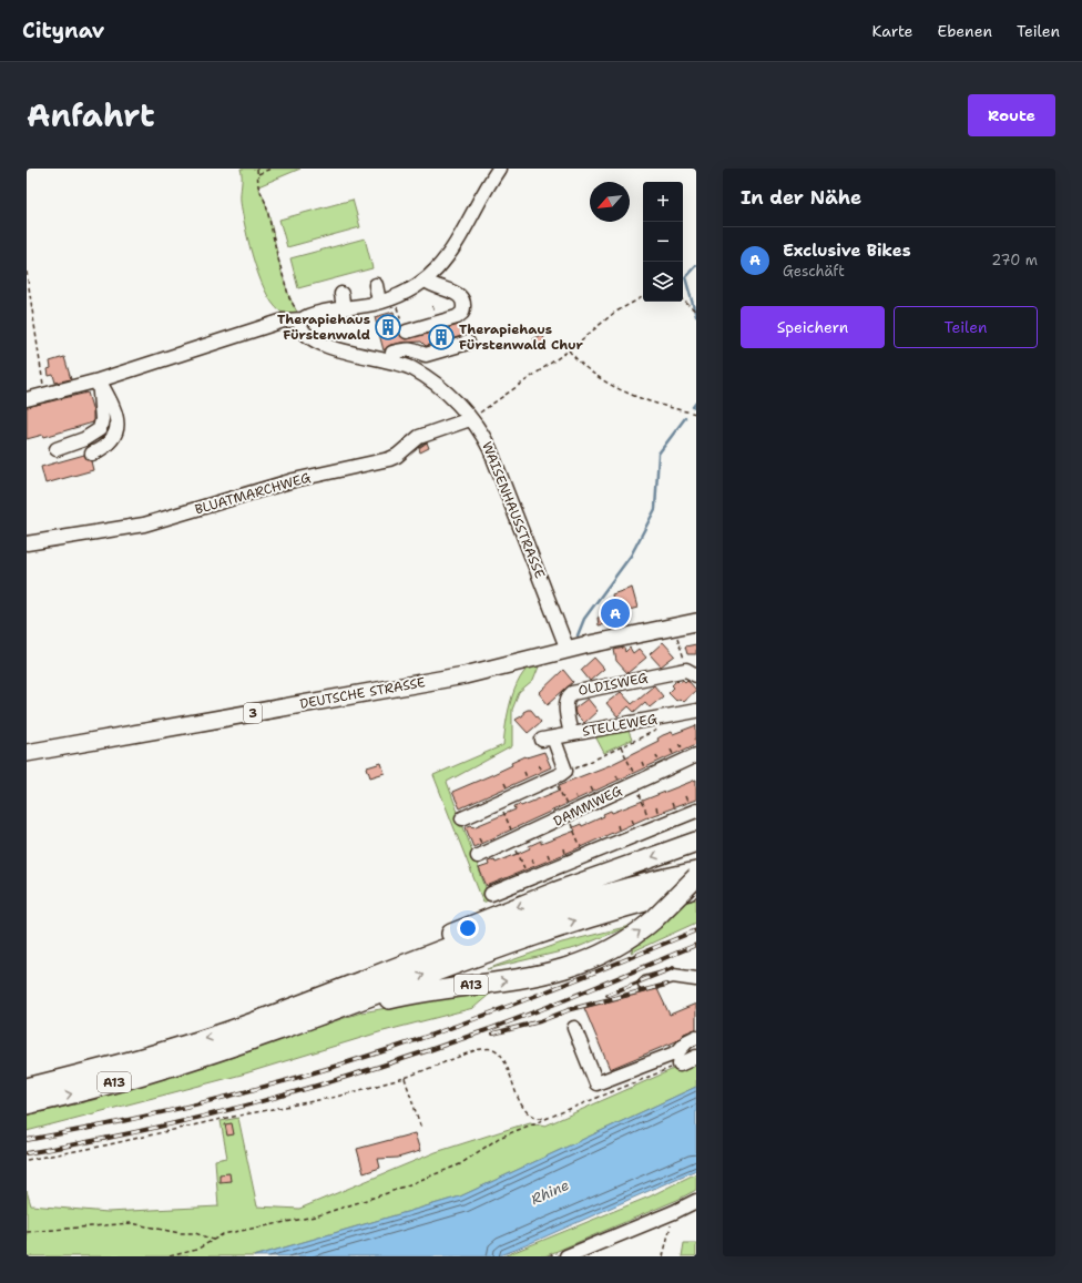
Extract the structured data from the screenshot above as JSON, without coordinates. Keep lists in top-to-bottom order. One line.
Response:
{"streets":{"highway":["A13"],"main road":["DEUTSCHE STRASSE","3"],"street":["BLUATMARCHWEG","WAISENHAUSSTRASSE","OLDISWEG","STELLEWEG","DAMMWEG"]},"crossings":[["BLUATMARCHWEG","WAISENHAUSSTRASSE"],["WAISENHAUSSTRASSE","DEUTSCHE STRASSE"],["OLDISWEG","STELLEWEG"]],"water":["Rhine"],"places":{"building":["Therapiehaus Fürstenwald","Therapiehaus Fürstenwald Chur"]},"north":"bottom left","page":{"header":"Citynav","nav":["Karte","Ebenen","Teilen"],"title":"Anfahrt","buttons":["Route",["Speichern","Teilen"]],"heading":"In der Nähe","map_buttons":["+","−"],"list":[{"mark":"A","name":"Exclusive Bikes","note":"Geschäft","value":"270 m"}],"pins":"A"}}
